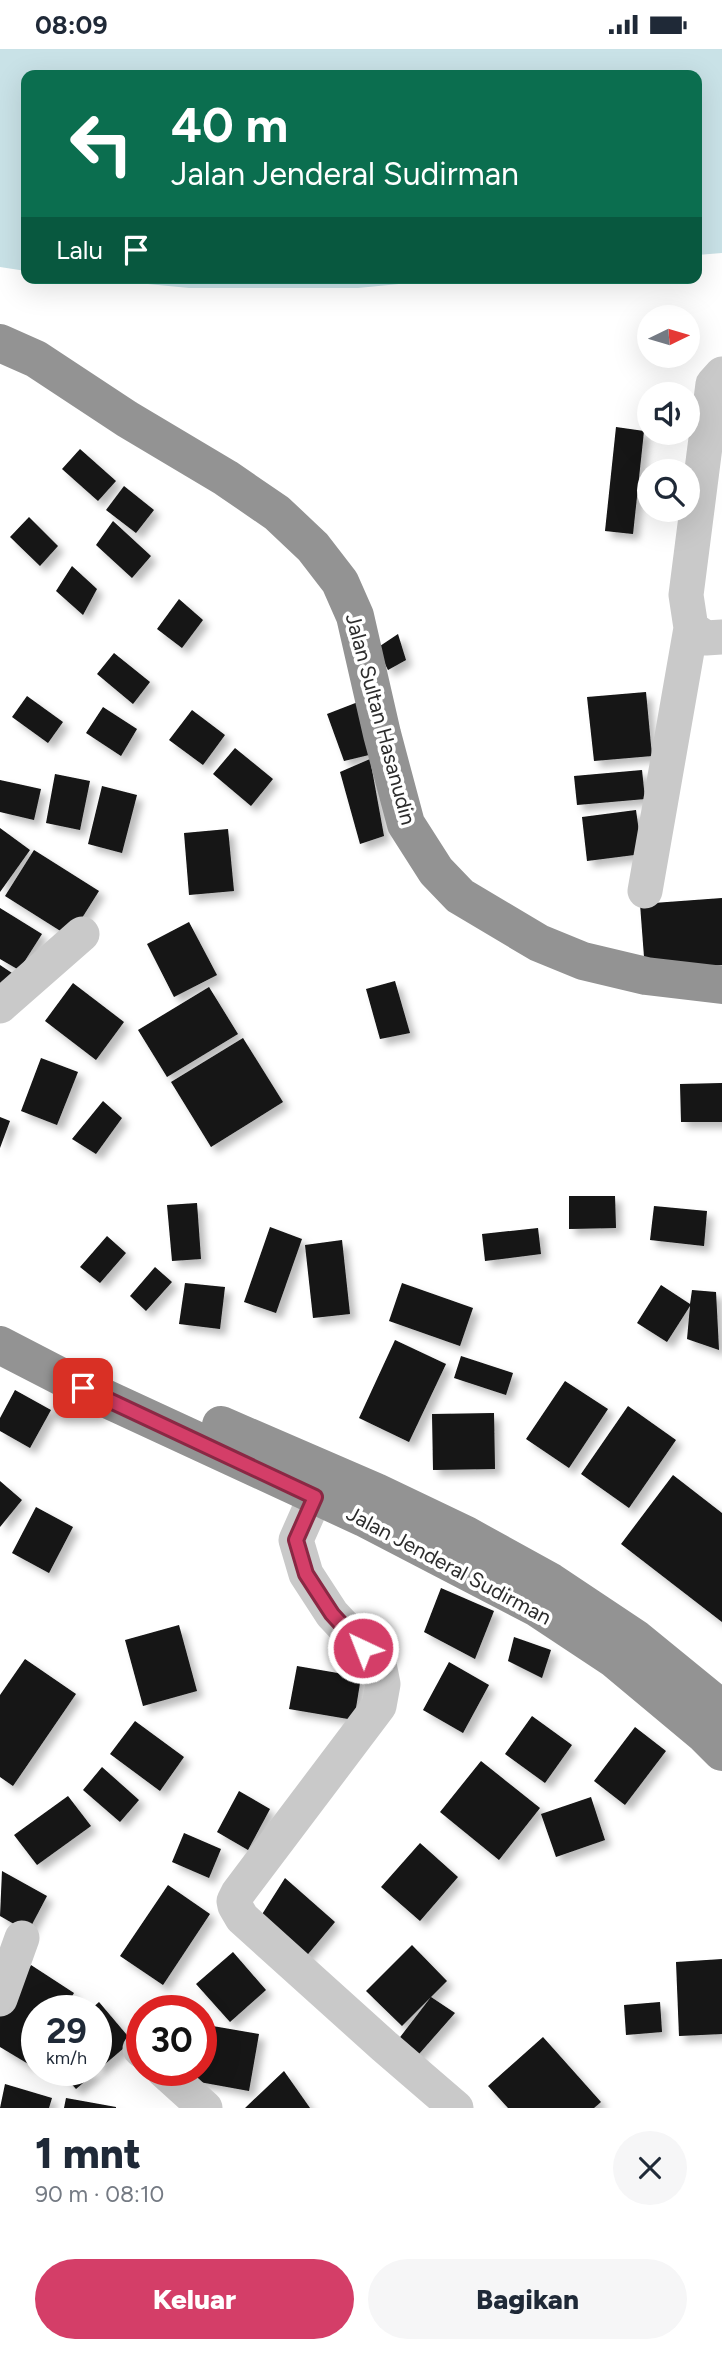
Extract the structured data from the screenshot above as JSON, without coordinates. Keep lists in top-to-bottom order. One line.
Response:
{"streets":{"highway":["Jalan Sultan Hasanudin","Jalan Jenderal Sudirman"]},"north":"right","page":{"status":"08:09","turn":["40 m","Jalan Jenderal Sudirman"],"then":"Lalu","speed":"29 km/h","limit":"30","heading":["1 mnt","90 m · 08:10"],"buttons":["Keluar","Bagikan"]}}
